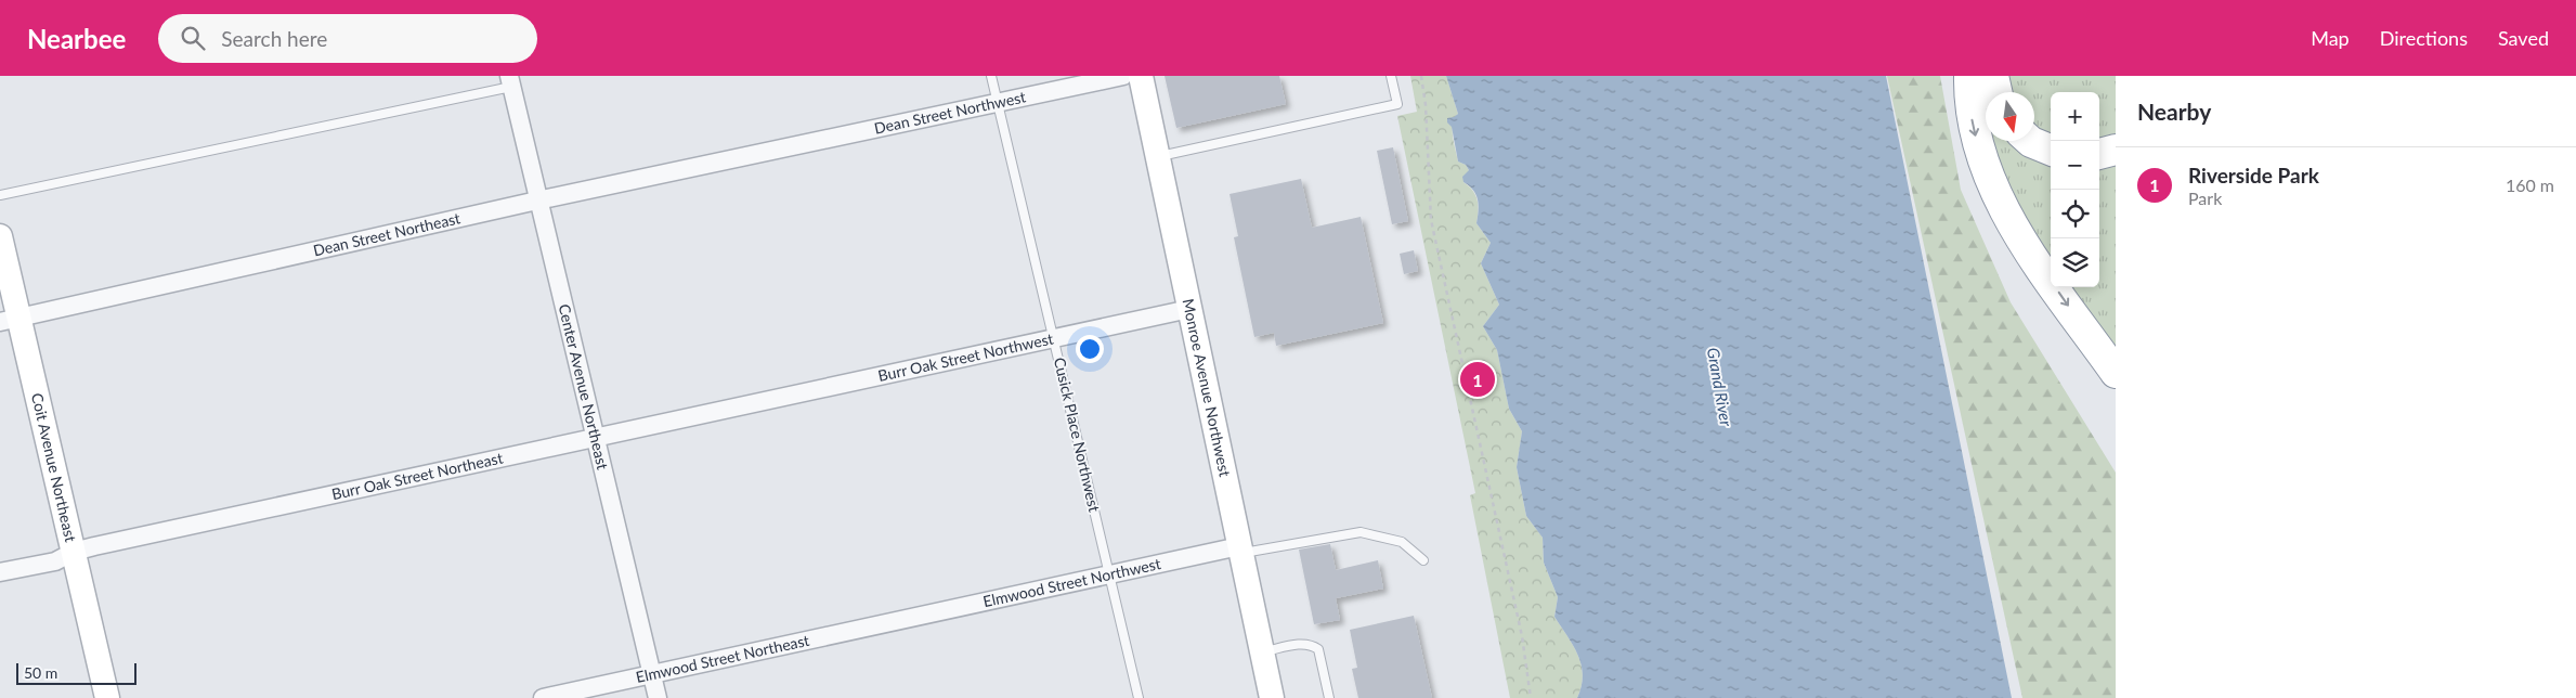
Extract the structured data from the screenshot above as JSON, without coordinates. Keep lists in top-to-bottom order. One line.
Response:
{"streets":{"main road":["Monroe Avenue Northwest","Coit Avenue Northeast"],"street":["Dean Street Northwest","Dean Street Northeast","Burr Oak Street Northwest","Center Avenue Northeast","Burr Oak Street Northeast","Elmwood Street Northwest","Elmwood Street Northeast"],"lane":["Cusick Place Northwest"]},"crossings":[["Dean Street Northwest","Dean Street Northeast"],["Dean Street Northwest","Cusick Place Northwest"],["Dean Street Northeast","Center Avenue Northeast"],["Dean Street Northeast","Coit Avenue Northeast"],["Burr Oak Street Northwest","Monroe Avenue Northwest"],["Burr Oak Street Northwest","Cusick Place Northwest"],["Burr Oak Street Northwest","Burr Oak Street Northeast"],["Center Avenue Northeast","Burr Oak Street Northeast"],["Center Avenue Northeast","Elmwood Street Northeast"],["Monroe Avenue Northwest","Elmwood Street Northwest"],["Cusick Place Northwest","Elmwood Street Northwest"],["Coit Avenue Northeast","Burr Oak Street Northeast"],["Elmwood Street Northwest","Elmwood Street Northeast"]],"water":["Grand River"],"scale_bar":"50 m","north":"bottom","page":{"header":"Nearbee","search":"Search here","nav":["Map","Directions","Saved"],"heading":"Nearby","map_buttons":["+","−"],"list":[{"mark":"1","name":"Riverside Park","note":"Park","value":"160 m"}],"pins":"1","scale":"50 m"}}
